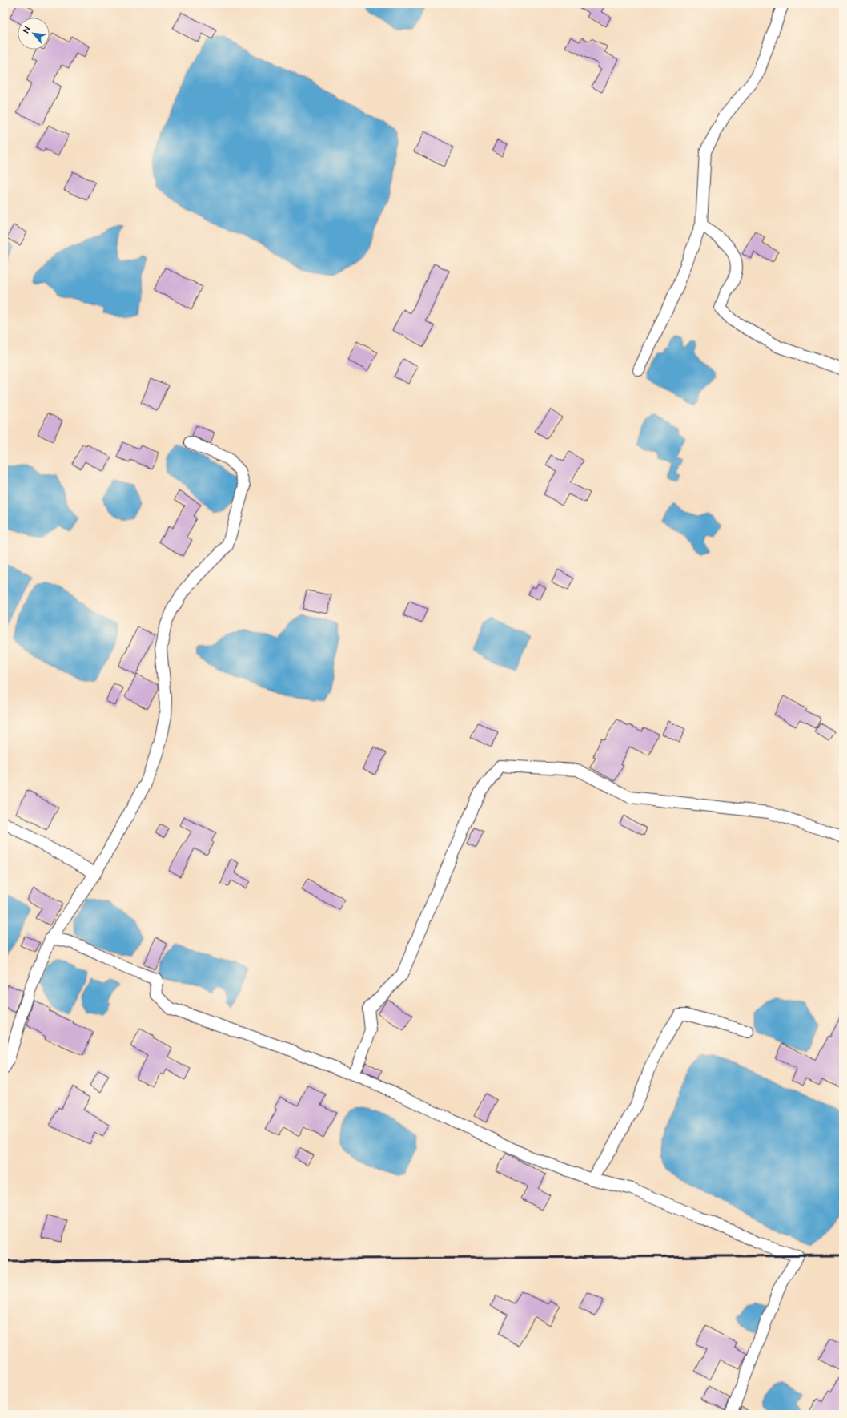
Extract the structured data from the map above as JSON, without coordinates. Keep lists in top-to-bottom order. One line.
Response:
{"north":"top left"}
